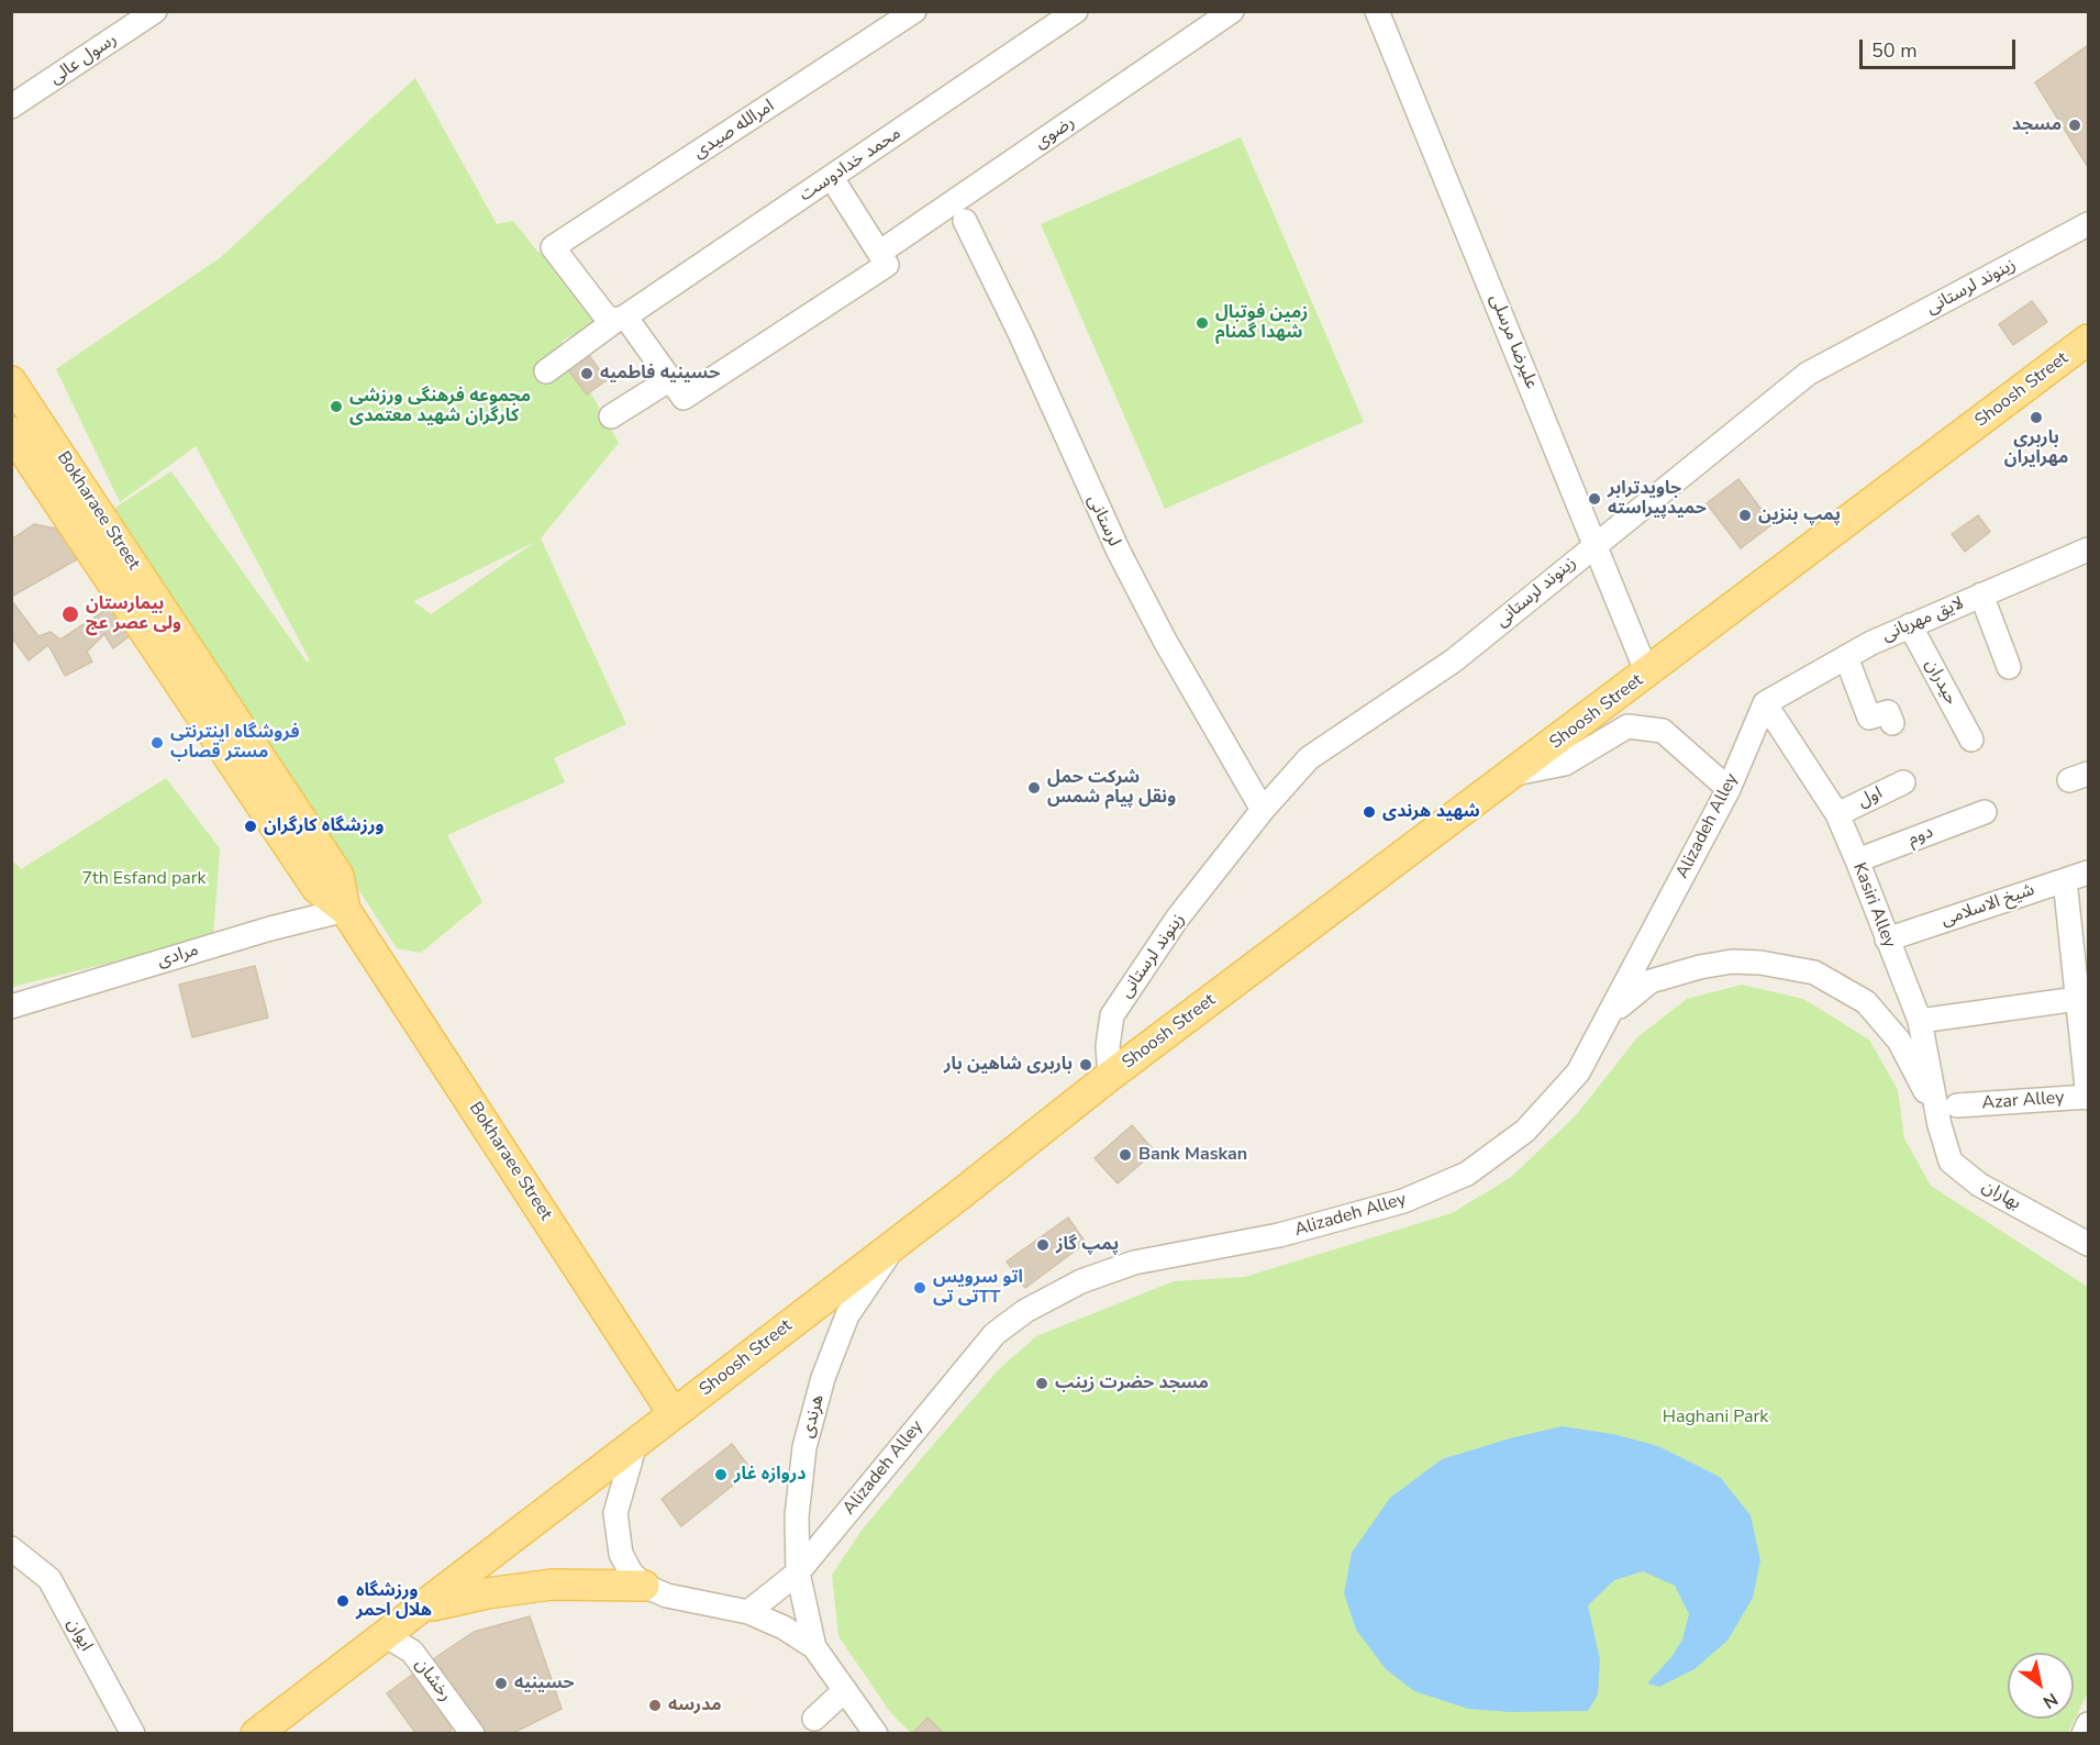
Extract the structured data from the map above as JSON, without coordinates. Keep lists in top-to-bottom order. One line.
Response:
{"streets":{"main road":["Shoosh Street","Bokharaee Street"],"street":["رسول عالی","امرالله صیدی","رضوی","محمد خدادوست","زینوند لرستانی","علیرضا مرسلی","لرستانی","لایق مهربانی","حیدران","اول","Alizadeh Alley","دوم","Kasiri Alley","شیخ الاسلامی","مرادی","Azar Alley","بهاران","هرندی","ایوان","رخشان"]},"crossings":[["امرالله صیدی","محمد خدادوست"],["زینوند لرستانی","علیرضا مرسلی"],["زینوند لرستانی","Shoosh Street"],["زینوند لرستانی","لرستانی"],["علیرضا مرسلی","Shoosh Street"],["Shoosh Street","Bokharaee Street"],["Shoosh Street","هرندی"],["Shoosh Street","رخشان"],["Bokharaee Street","مرادی"],["لایق مهربانی","حیدران"],["لایق مهربانی","Alizadeh Alley"],["لایق مهربانی","Kasiri Alley"],["اول","Kasiri Alley"],["Alizadeh Alley","Kasiri Alley"],["Alizadeh Alley","هرندی"],["دوم","Kasiri Alley"],["Kasiri Alley","شیخ الاسلامی"],["Kasiri Alley","بهاران"]],"parks":["7th Esfand park","Haghani Park"],"places":["مسجد","زمین فوتبال شهدا گمنام","حسینیه فاطمیه","مجموعه فرهنگی ورزشی کارگران شهید معتمدی","باربری مهرایران","جاویدترابر حمیدپیراسته","پمپ بنزین","بیمارستان ولی عصر عج","فروشگاه اینترنتی مستر قصاب","شرکت حمل ونقل پیام شمس","شهید هرندی","ورزشگاه کارگران","باربری شاهین بار","Bank Maskan","پمپ گاز","اتو سرویس تی تیTT","مسجد حضرت زینب","دروازه غار","ورزشگاه هلال احمر","حسینیه","مدرسه"],"scale_bar":"50 m","north":"bottom right"}
